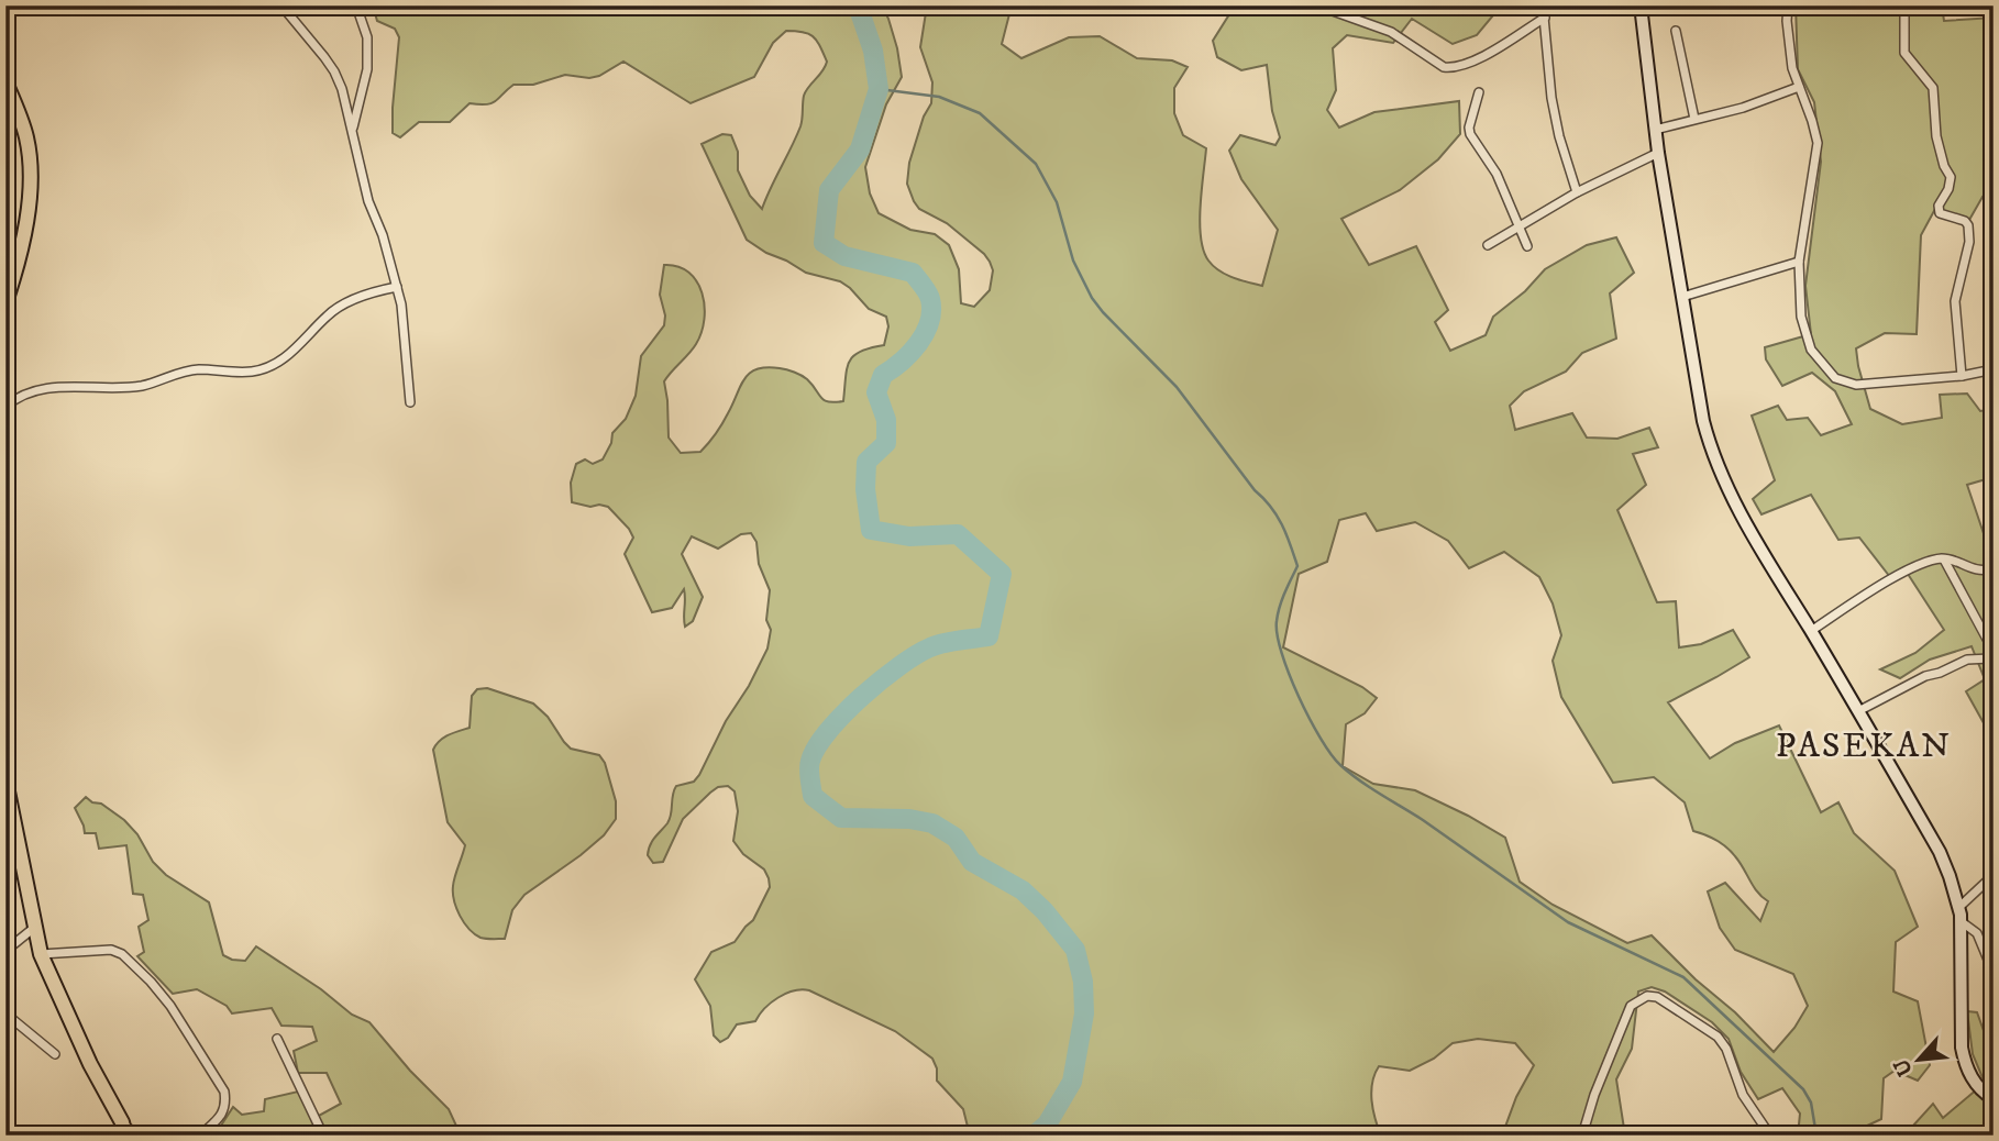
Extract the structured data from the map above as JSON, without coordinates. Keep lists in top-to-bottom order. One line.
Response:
{"districts":["PASEKAN"],"north":"bottom left"}
